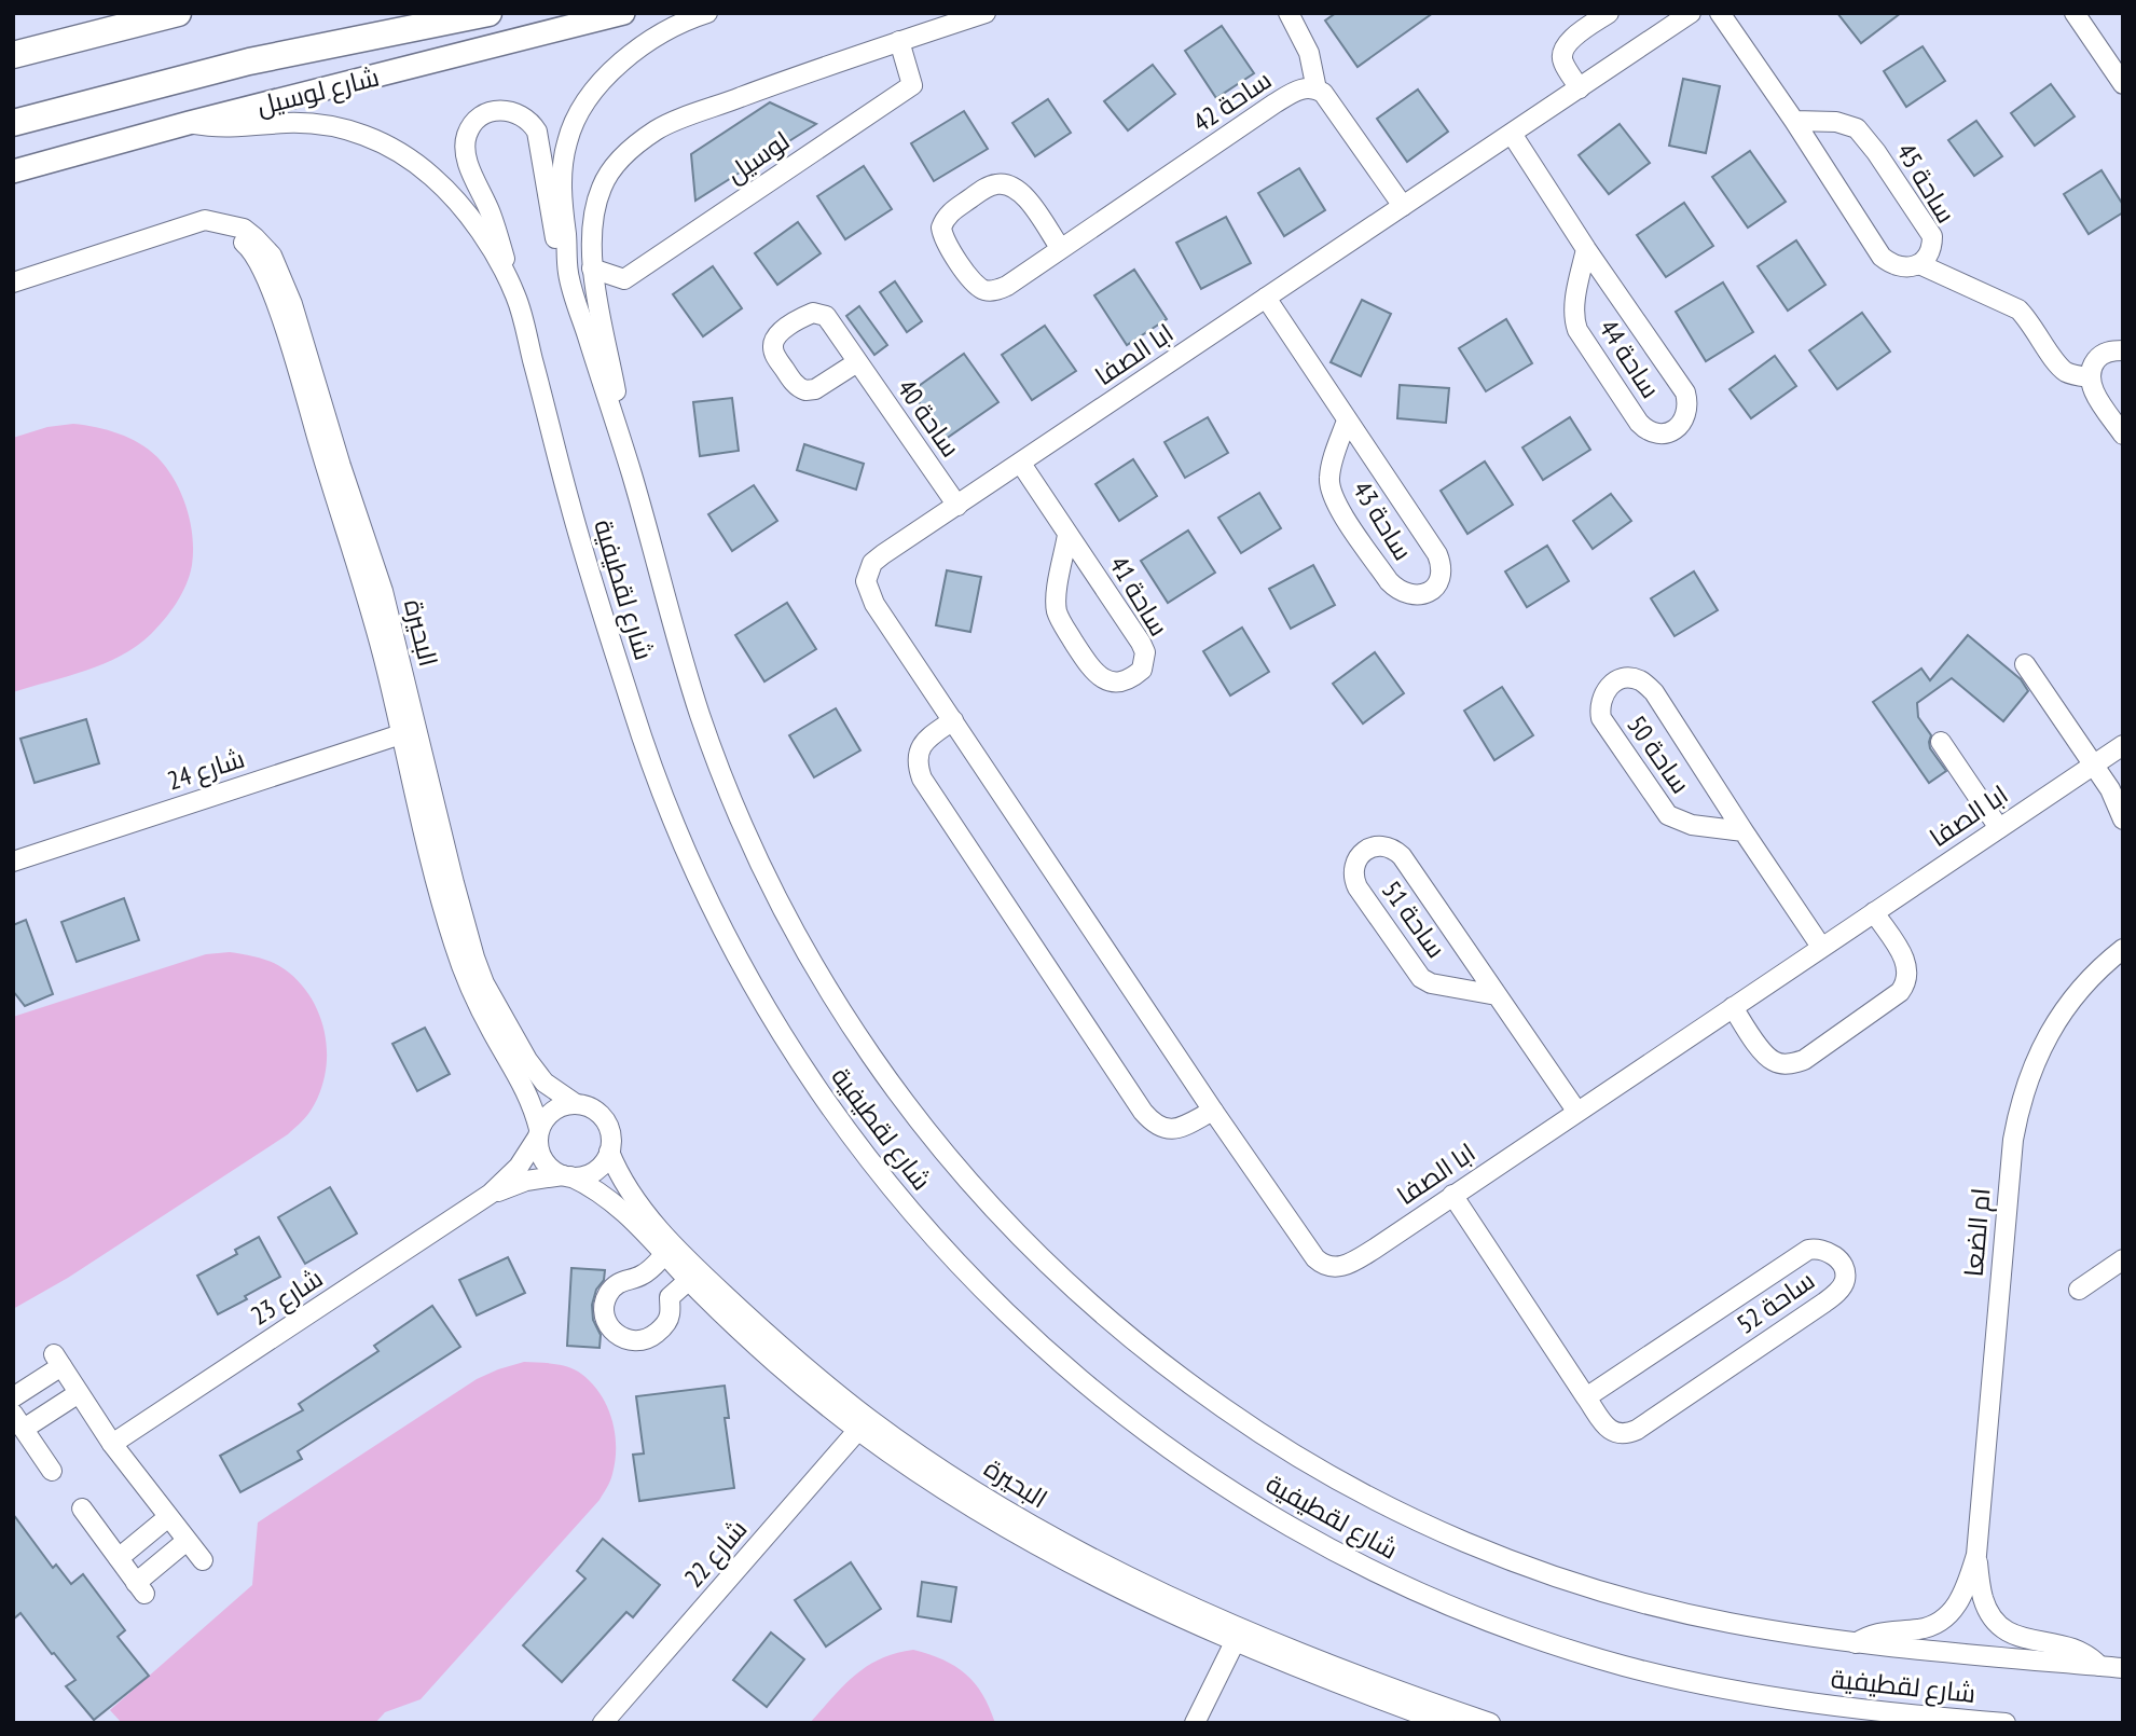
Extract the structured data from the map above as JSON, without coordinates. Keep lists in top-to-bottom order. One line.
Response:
{"streets":{"highway":["شارع لوسيل"],"street":["ساحة 42","لوسيل","ساحة 45","ابا الصفا","ساحة 44","ساحة 40","ساحة 43","شارع لقطيفية","ساحة 41","البحيرة","ساحة 50","شارع 24","ساحة 51","ام الضعا","شارع 23","ساحة 52","شارع 22"]},"crossings":[["شارع لوسيل","شارع لقطيفية"],["لوسيل","شارع لقطيفية"],["ابا الصفا","ساحة 44"],["ابا الصفا","ساحة 40"],["ابا الصفا","ساحة 43"],["ابا الصفا","ساحة 41"],["ابا الصفا","ساحة 50"],["ابا الصفا","ساحة 51"],["ابا الصفا","ساحة 52"],["شارع لقطيفية","ام الضعا"],["البحيرة","شارع 24"],["البحيرة","شارع 23"],["البحيرة","شارع 22"]]}
